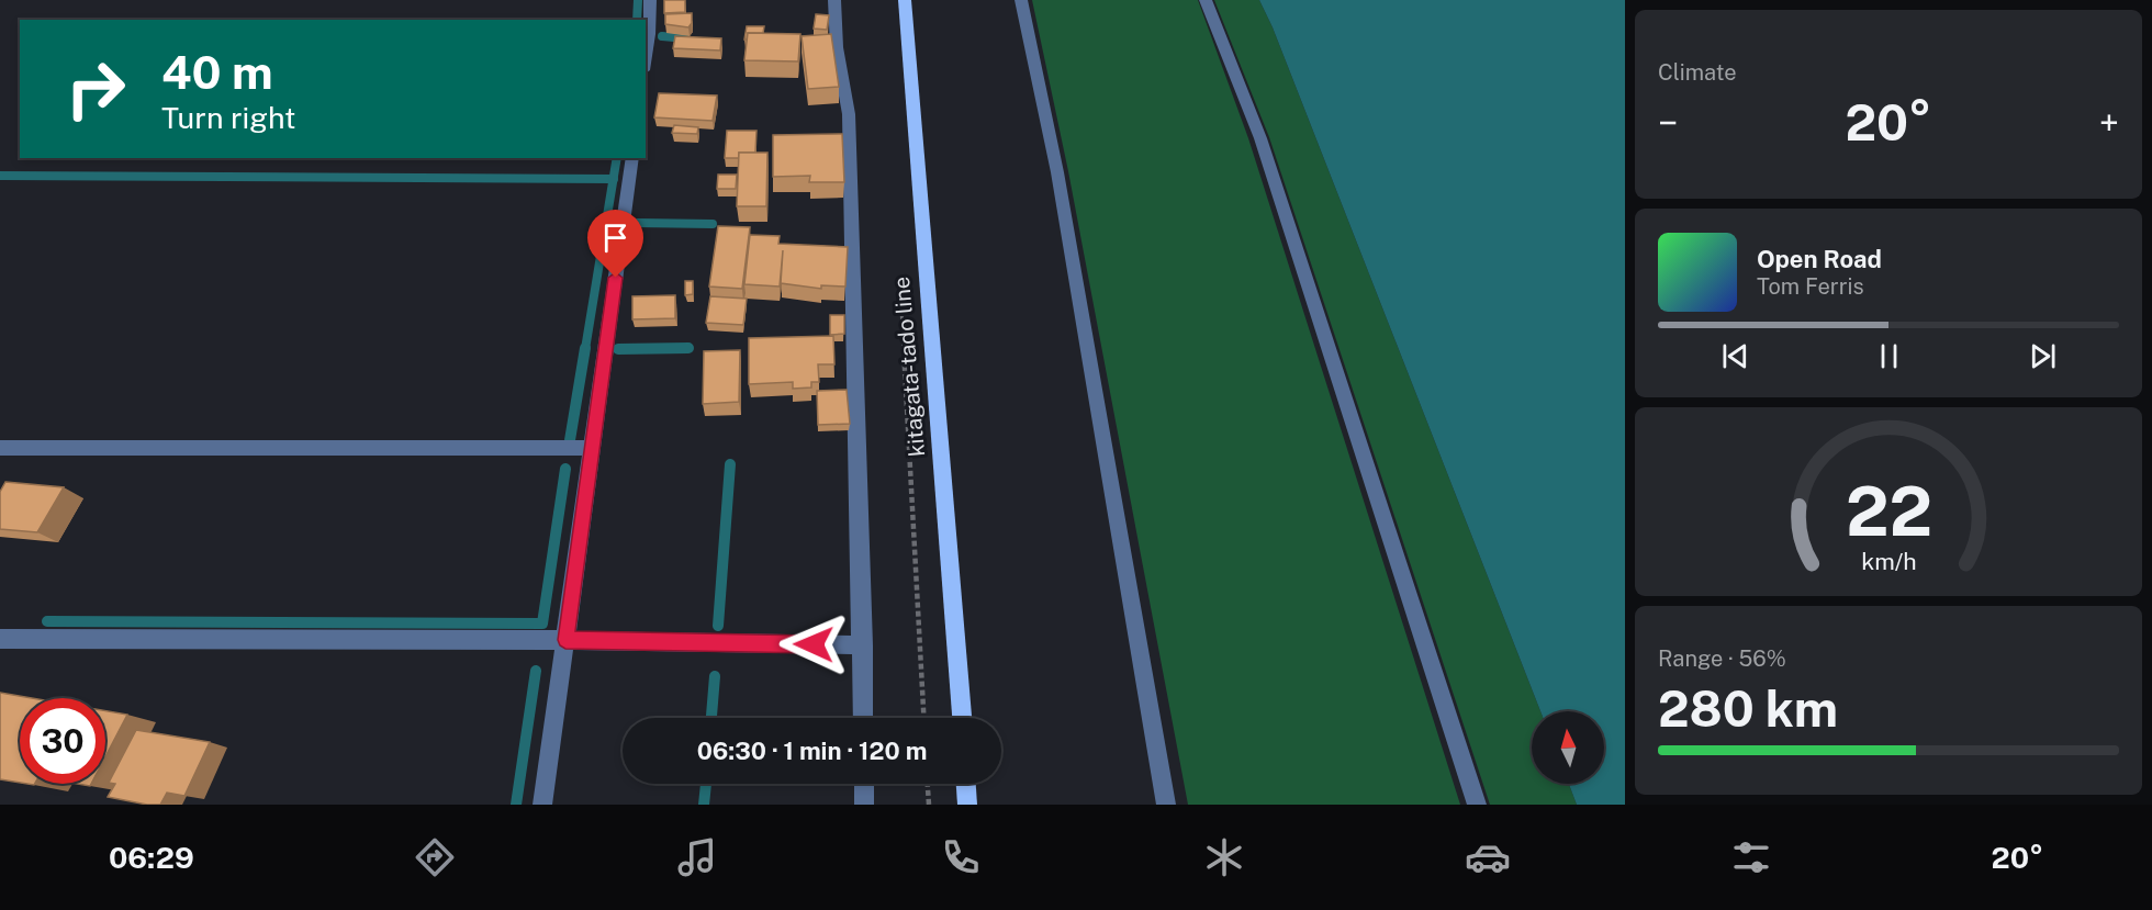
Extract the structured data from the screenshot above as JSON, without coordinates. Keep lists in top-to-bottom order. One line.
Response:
{"streets":{"main road":["kitagata-tado line"]},"north":"top","page":{"tile":["Climate",["Range · 56%","280 km"]],"turn":["40 m","Turn right"],"heat":["−","20°","+"],"song":["Open Road","Tom Ferris"],"limit":"30","trip":"06:30 · 1 min · 120 m","tabs":["06:29","20°"],"gauge":["22","km/h"]}}
